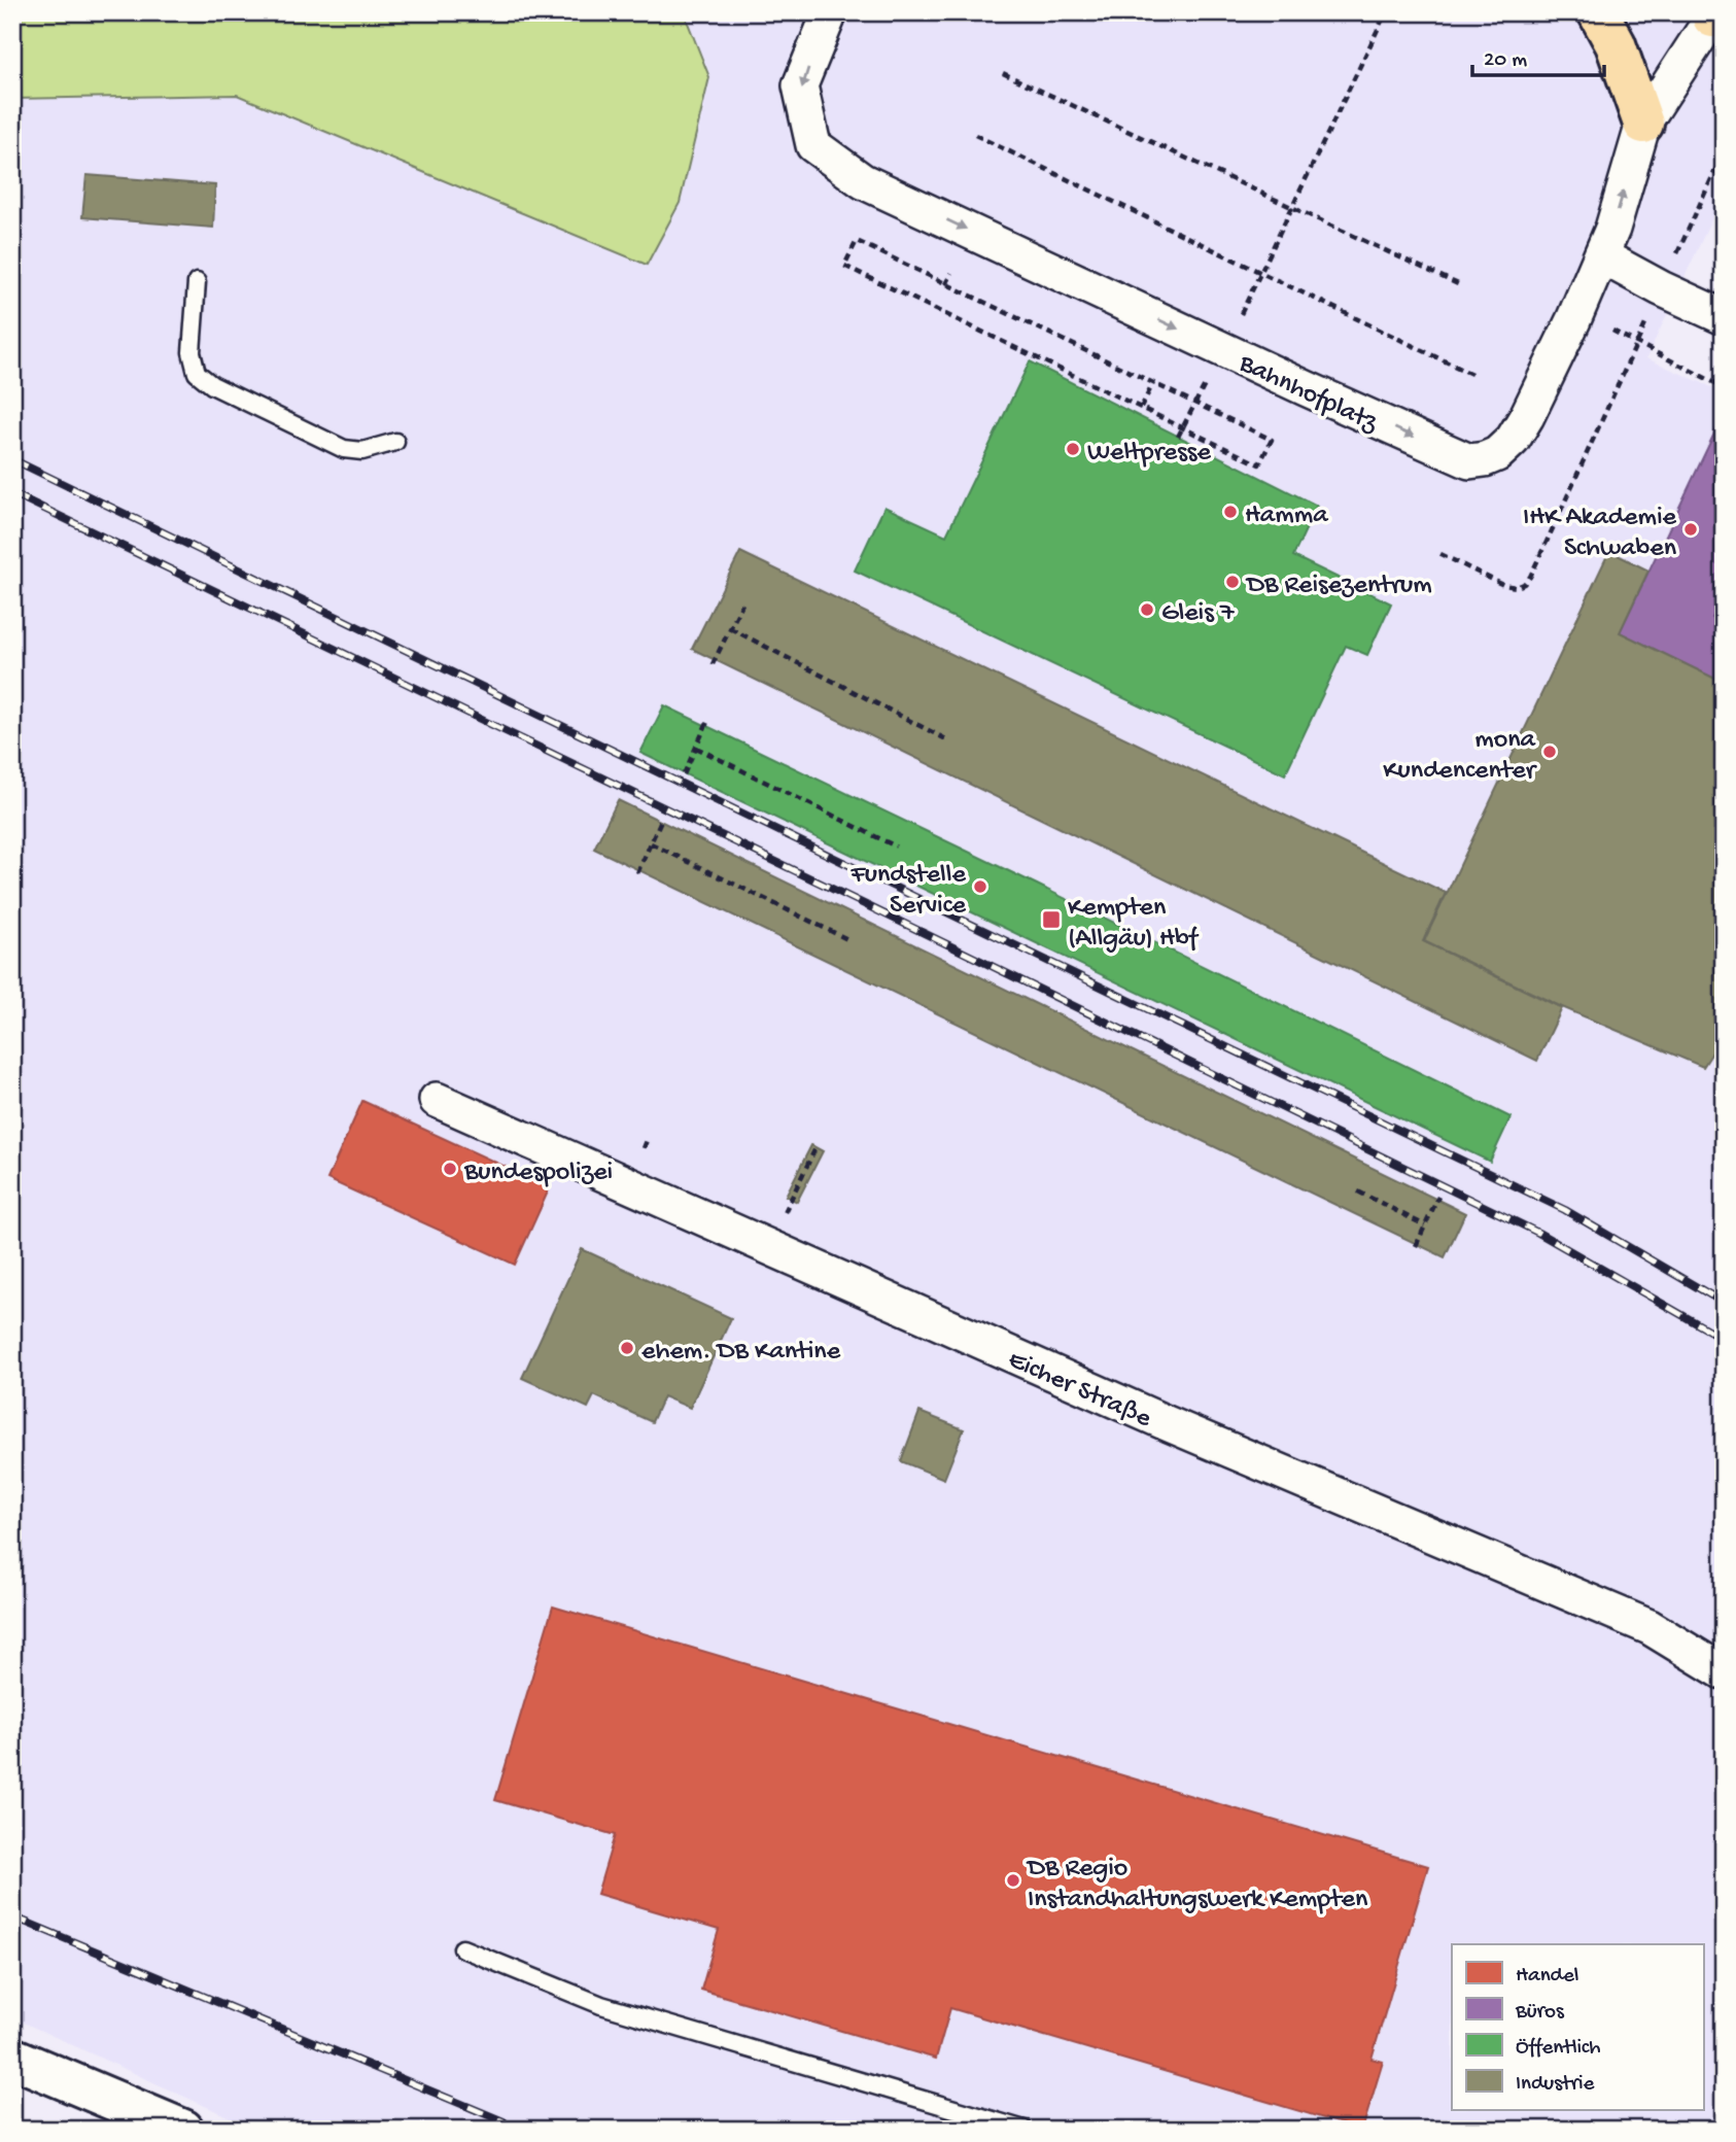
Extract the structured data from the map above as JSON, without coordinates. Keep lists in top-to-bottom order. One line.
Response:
{"streets":{"street":["Bahnhofplatz","Eicher Straße"]},"places":{"other":["Weltpresse","Hamma","IHK Akademie Schwaben","DB Reisezentrum","Gleis 7","mona Kundencenter","Fundstelle Service","Bundespolizei","ehem. DB Kantine","DB Regio Instandhaltungswerk Kempten"],"transit":["Kempten (Allgäu) Hbf"]},"legend":["Handel","Büros","Öffentlich","Industrie"],"scale_bar":"20 m"}
